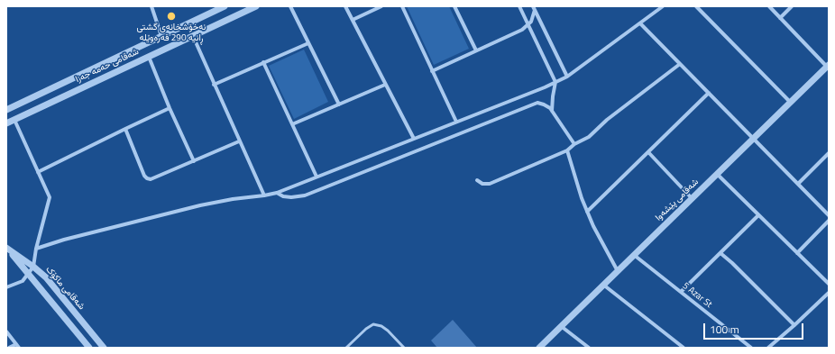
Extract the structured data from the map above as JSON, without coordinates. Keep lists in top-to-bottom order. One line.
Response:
{"streets":{"street":["شەقامی حەمە جەزا","شەقامی پێشەوا","شەقامی ماکۆک","5 Azar St"]},"crossings":[["شەقامی پێشەوا","5 Azar St"]],"places":["نەخۆشخانەی گشتی ڕانیە 290 قەرەوێلە"],"scale_bar":"100 m"}
